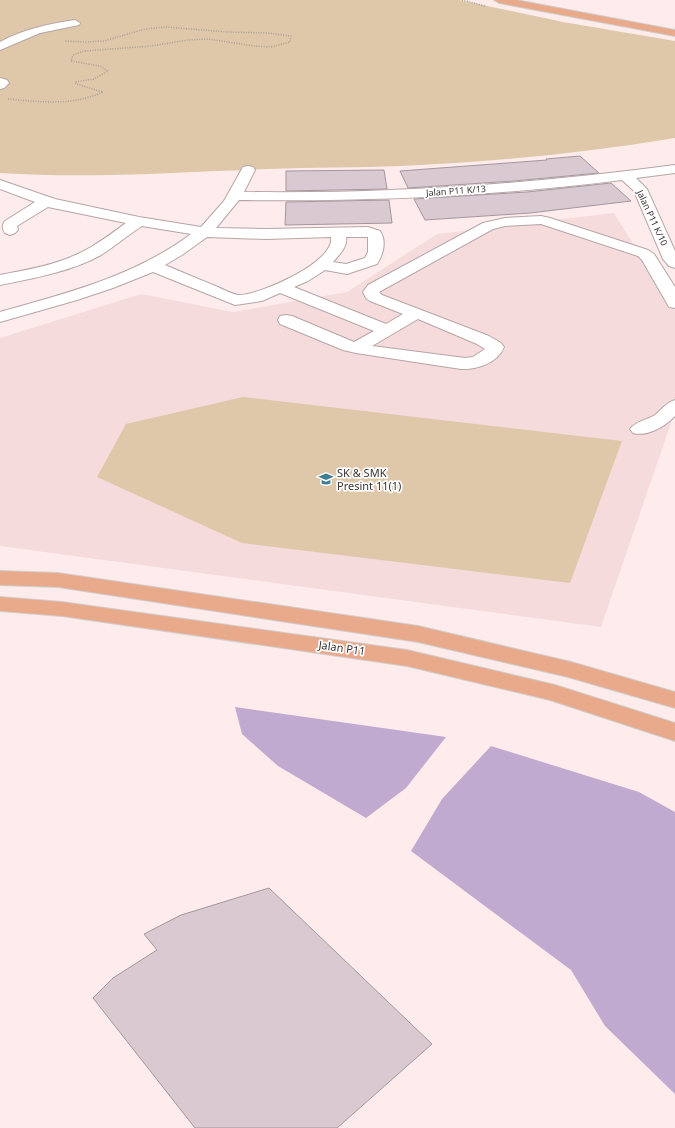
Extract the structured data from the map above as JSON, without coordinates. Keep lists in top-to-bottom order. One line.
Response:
{"streets":{"main road":["Jalan P11"],"street":["Jalan P11 K/13","Jalan P11 K/10"]},"crossings":[["Jalan P11 K/13","Jalan P11 K/10"]],"places":{"school or university":["SK & SMK Presint 11(1)"]}}
